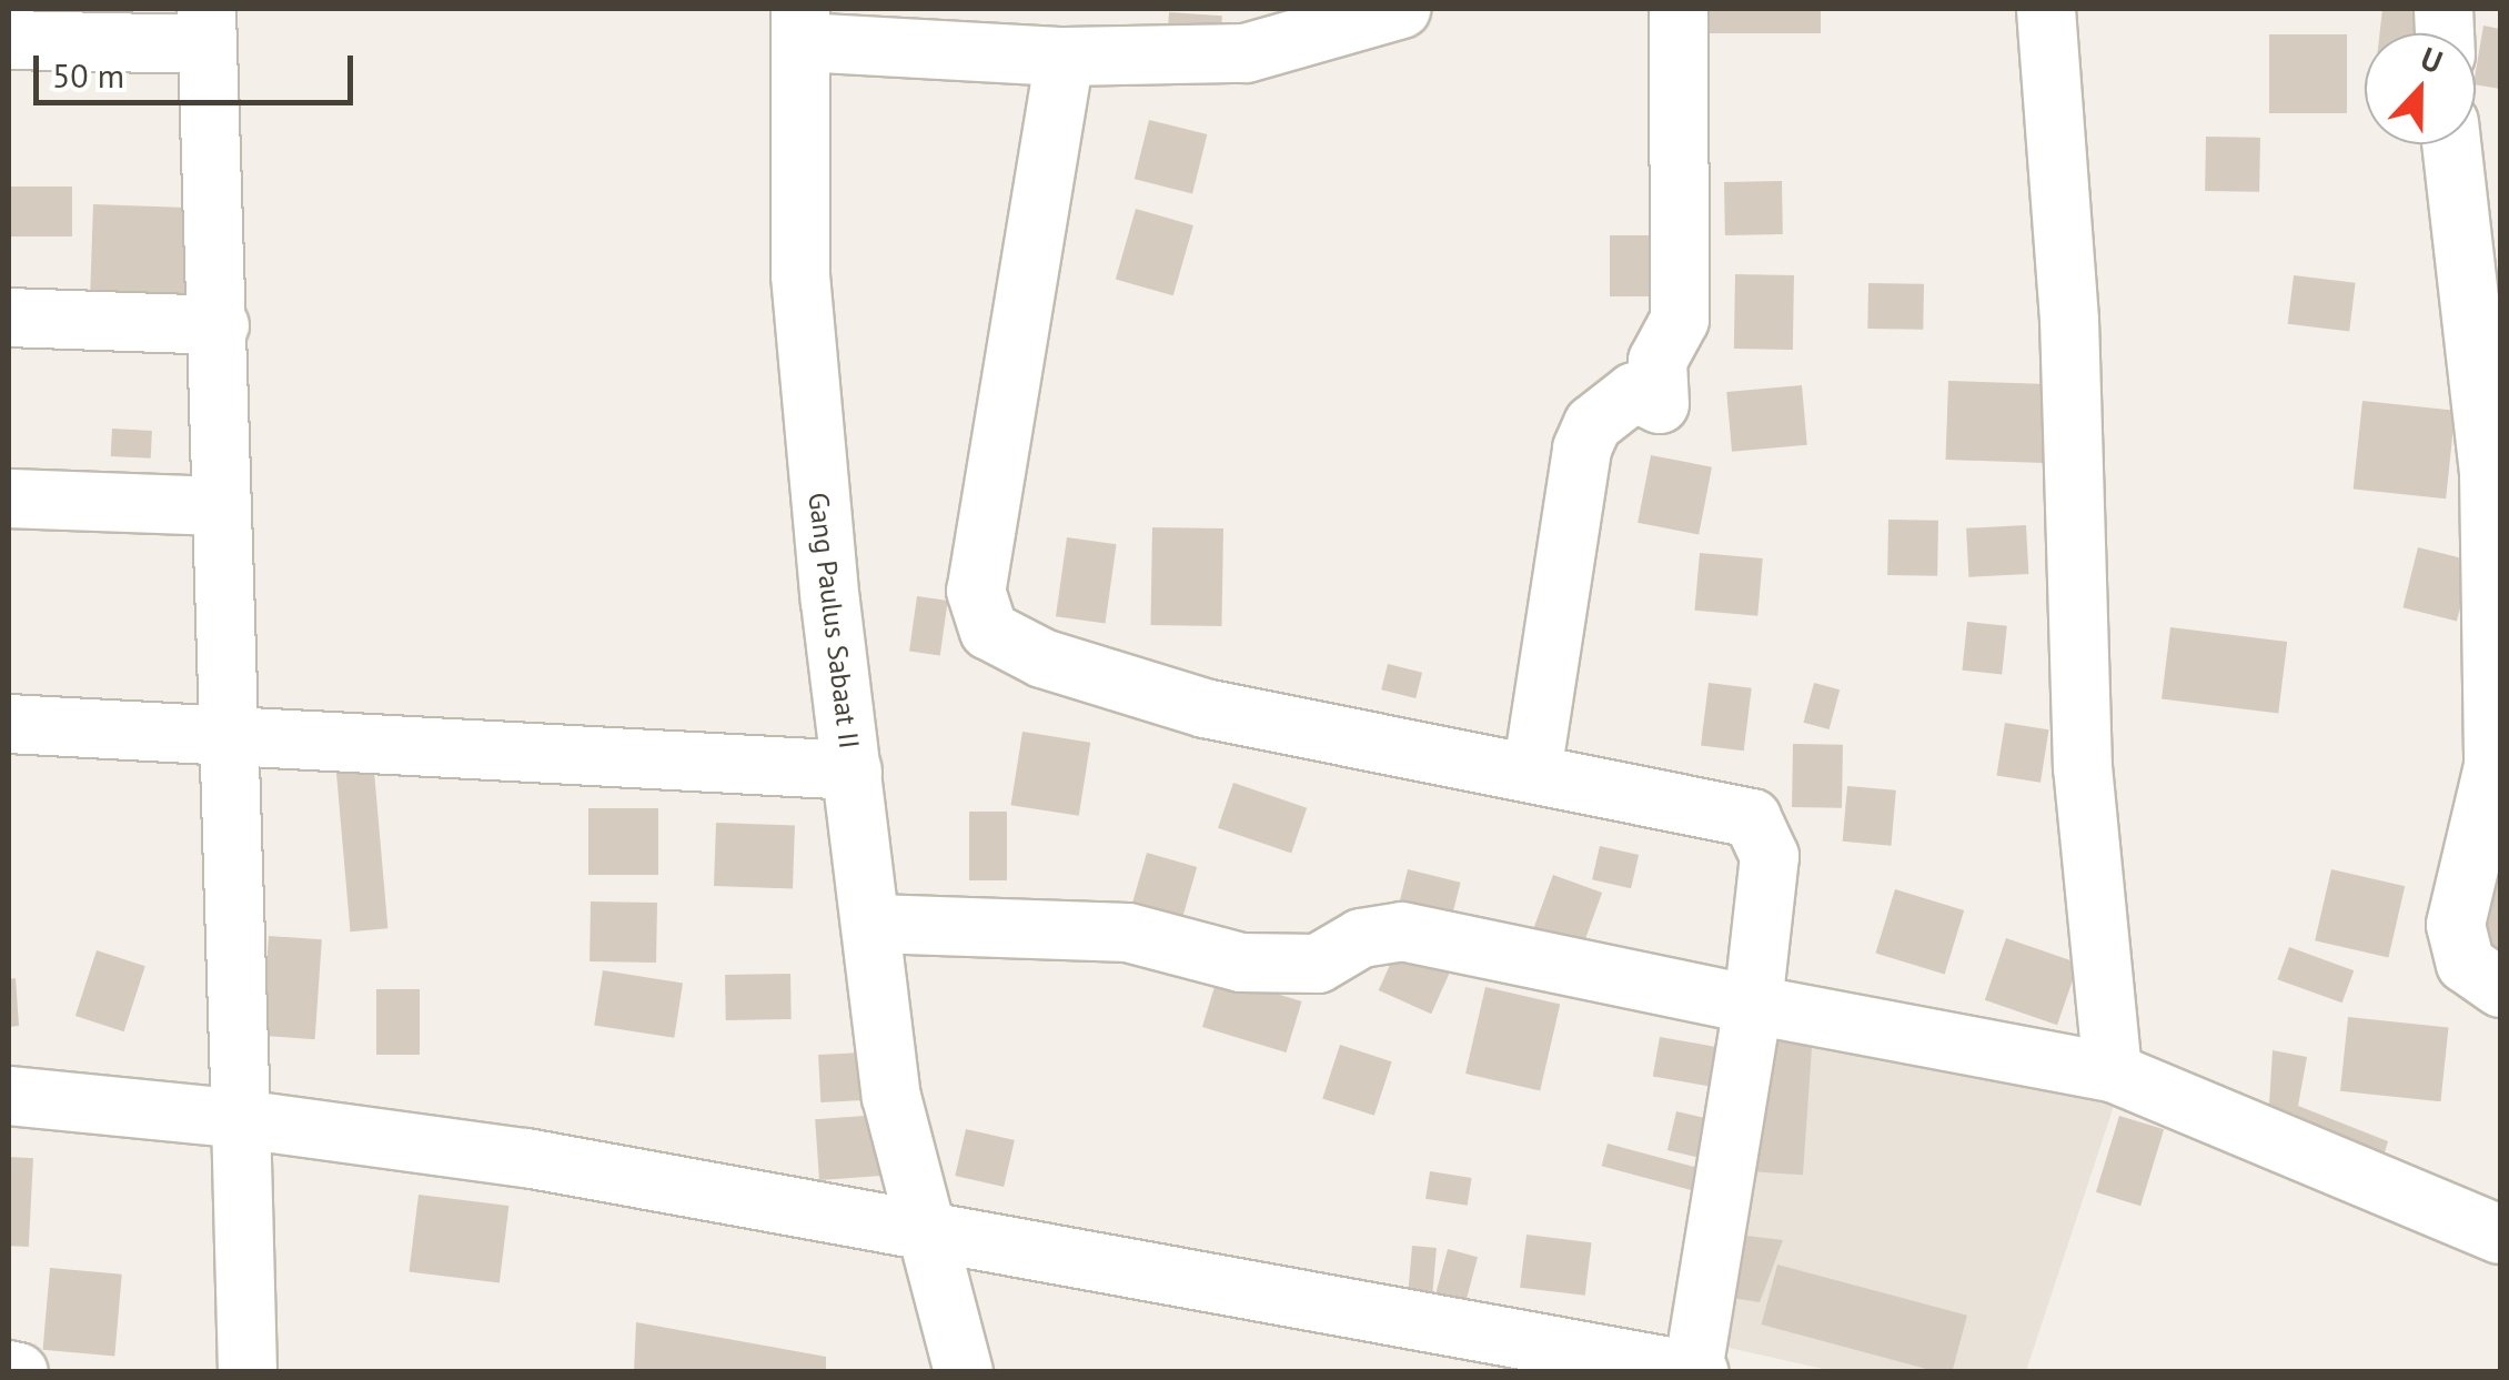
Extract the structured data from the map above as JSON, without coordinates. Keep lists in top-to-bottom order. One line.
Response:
{"streets":{"street":["Gang Paulus Sabaat II"]},"scale_bar":"50 m","north":"top"}
